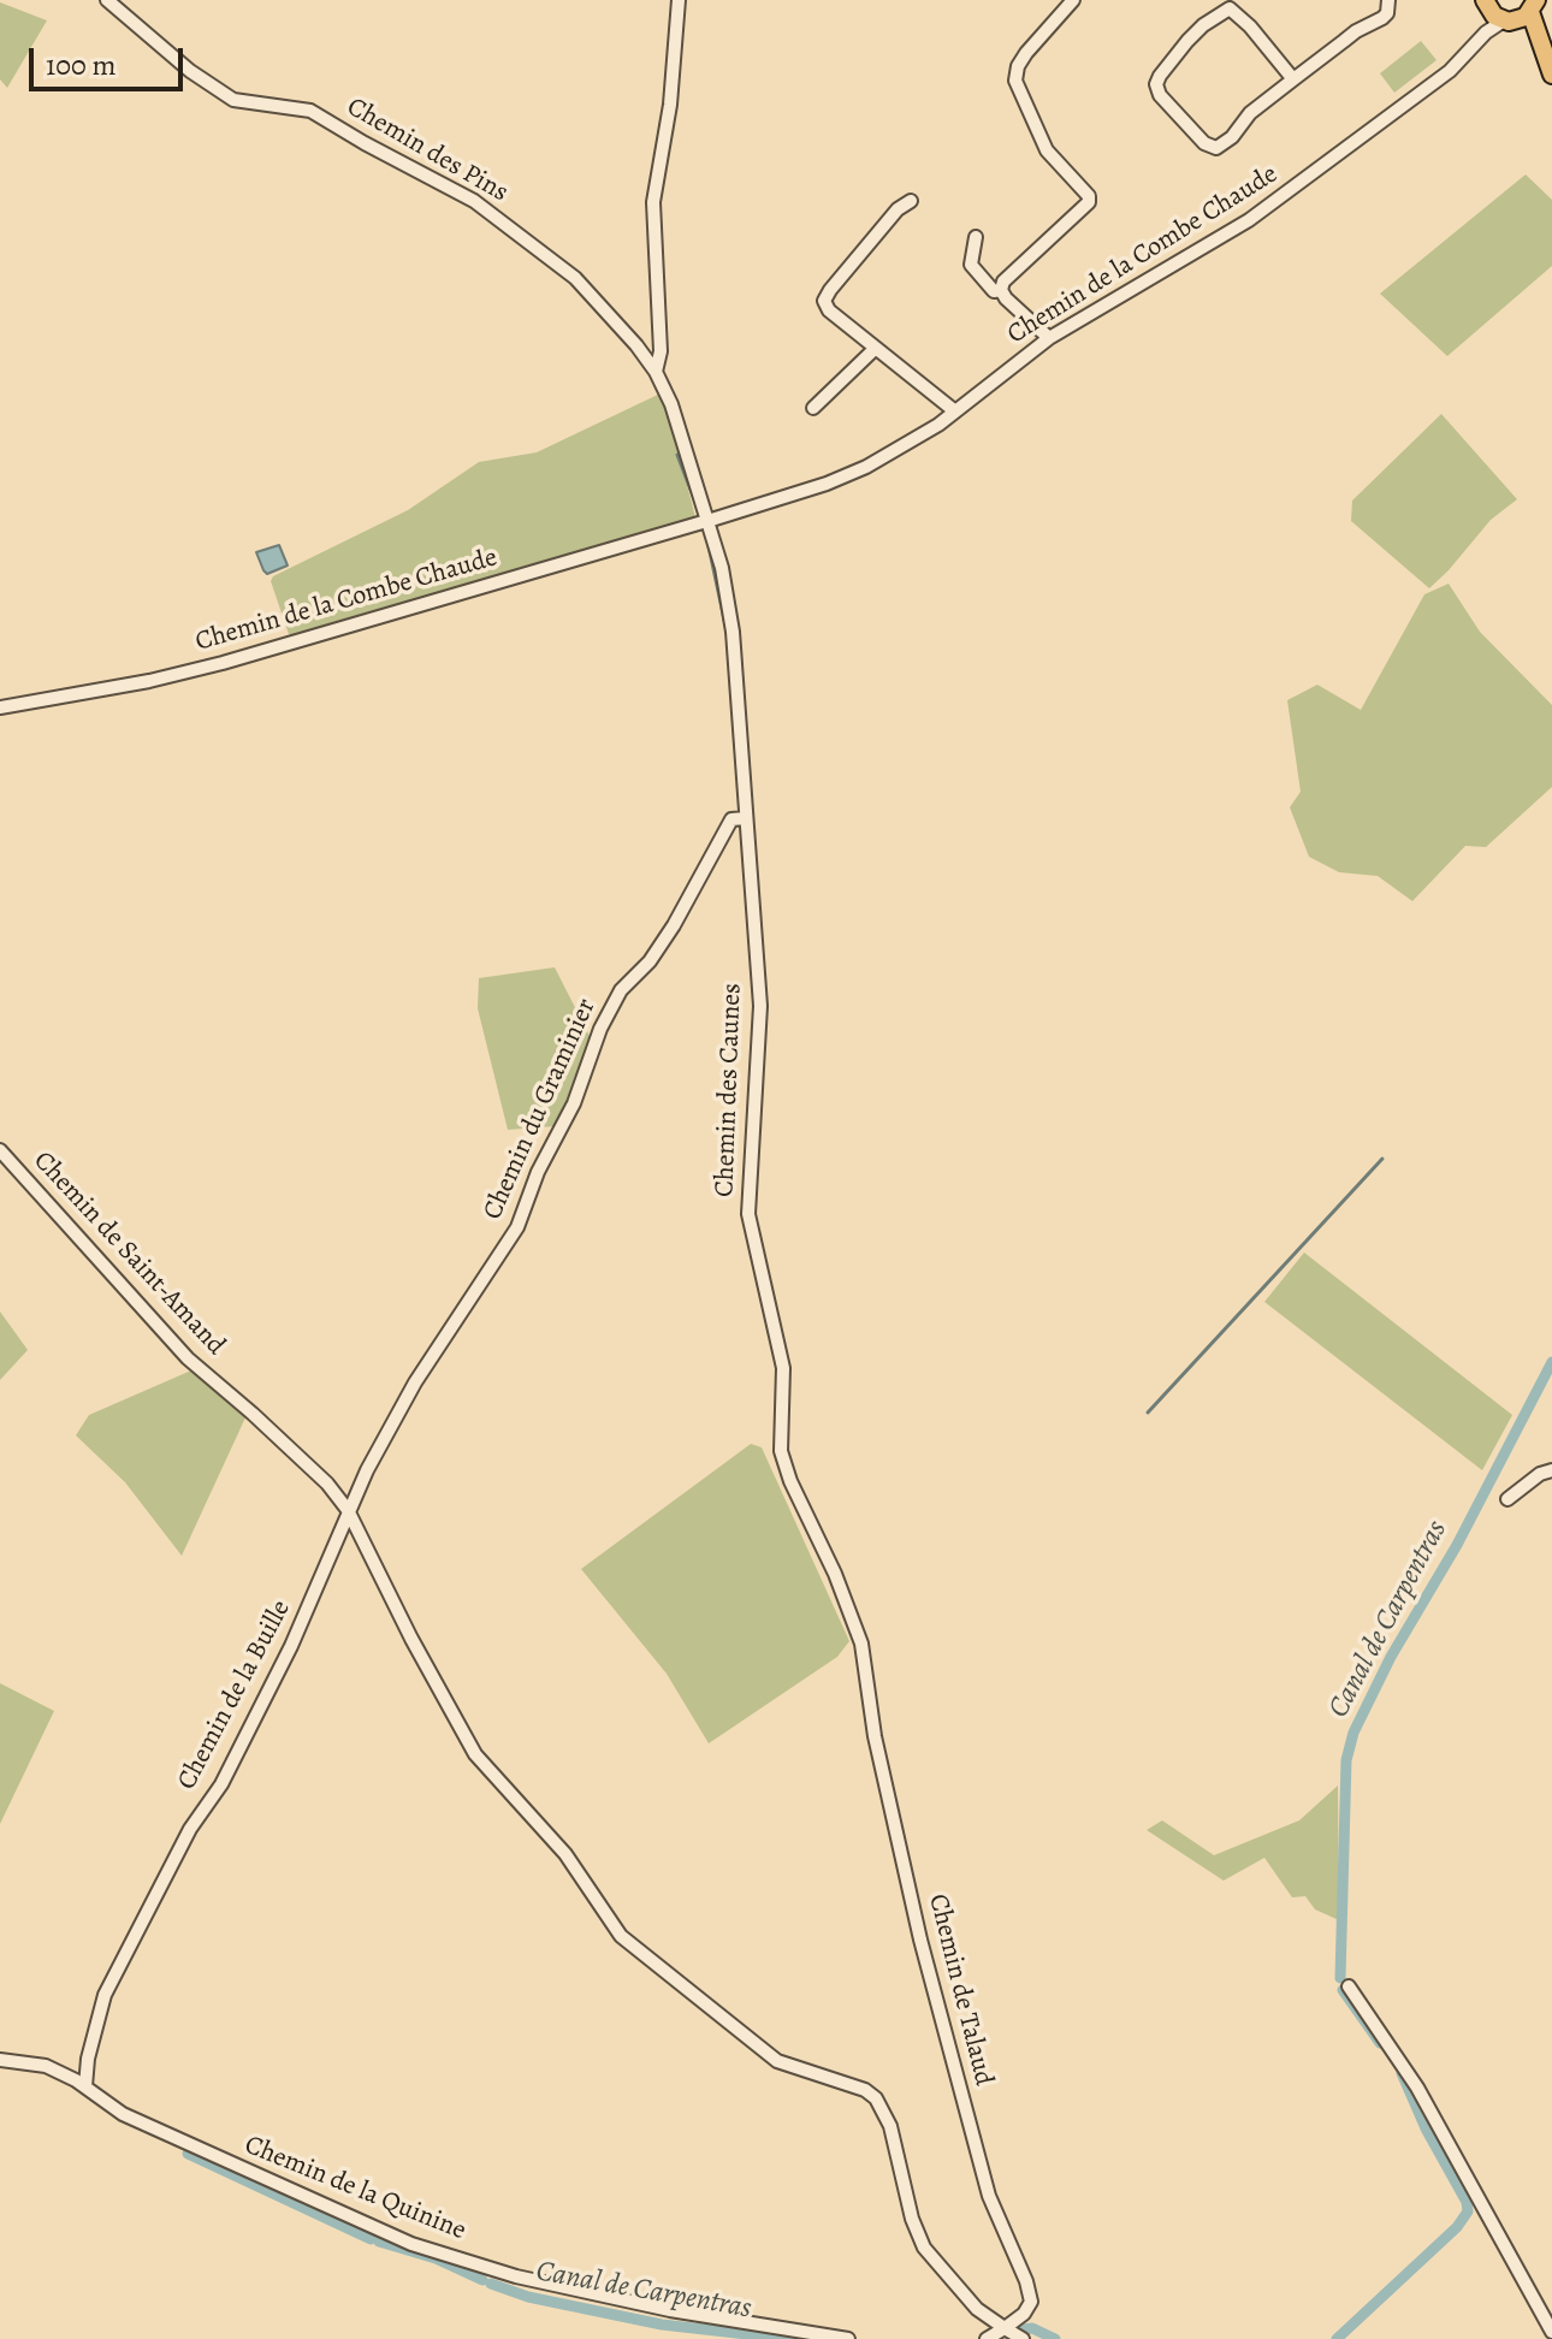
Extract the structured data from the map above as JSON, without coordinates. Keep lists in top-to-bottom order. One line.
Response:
{"streets":{"street":["Chemin des Pins","Chemin de la Combe Chaude","Chemin des Caunes","Chemin du Graminier","Chemin de Saint-Amand","Chemin de la Buille","Chemin de Talaud","Chemin de la Quinine"]},"crossings":[["Chemin des Pins","Chemin de la Combe Chaude"],["Chemin des Pins","Chemin des Caunes"],["Chemin de la Combe Chaude","Chemin des Caunes"],["Chemin des Caunes","Chemin du Graminier"],["Chemin des Caunes","Chemin de Talaud"],["Chemin du Graminier","Chemin de la Buille"],["Chemin de Saint-Amand","Chemin de la Buille"],["Chemin de Saint-Amand","Chemin de Talaud"],["Chemin de la Buille","Chemin de la Quinine"]],"water":["Canal de Carpentras"],"scale_bar":"100 m"}
